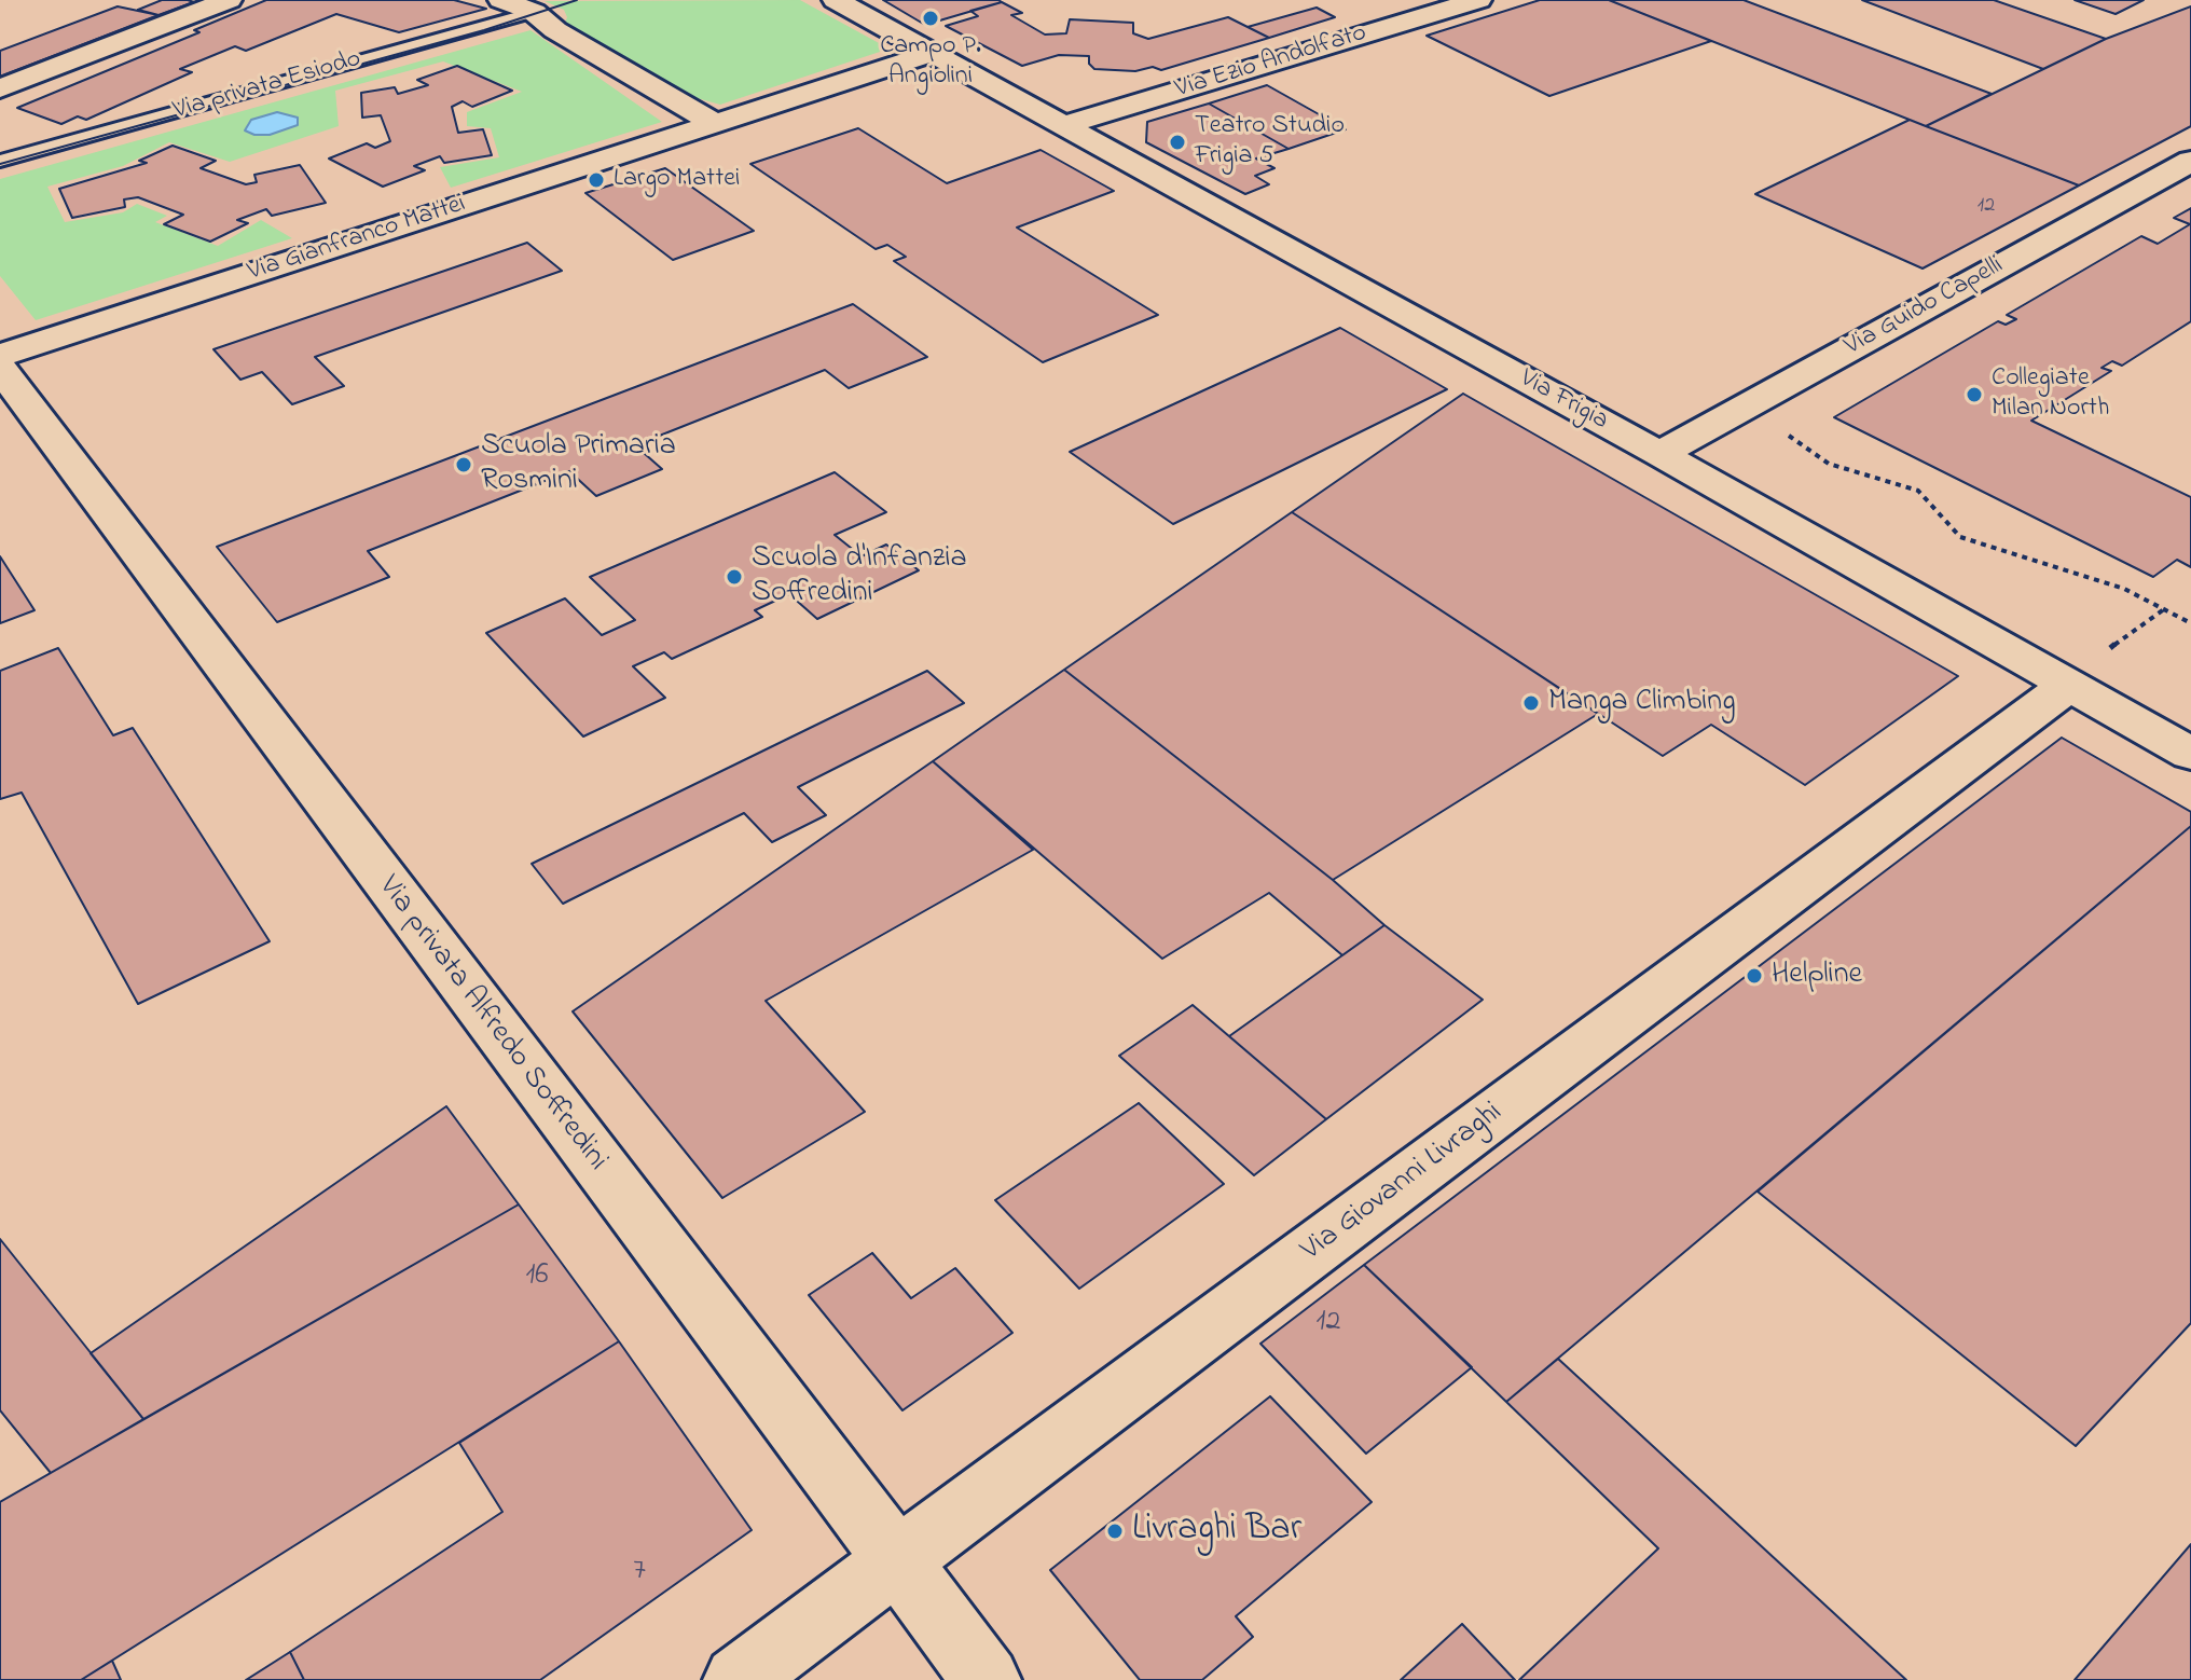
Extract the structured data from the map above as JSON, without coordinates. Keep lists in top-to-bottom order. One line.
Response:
{"streets":{"street":["Via Ezio Andolfato","Via Gianfranco Mattei","Via Guido Capelli","Via Frigia","Via privata Alfredo Soffredini","Via Giovanni Livraghi"],"lane":["Via privata Esiodo"]},"crossings":[["Via Ezio Andolfato","Via Frigia"],["Via Gianfranco Mattei","Via Frigia"],["Via Guido Capelli","Via Frigia"],["Via Frigia","Via Giovanni Livraghi"],["Via privata Alfredo Soffredini","Via Giovanni Livraghi"]],"places":["Campo P. Angiolini","Teatro Studio Frigia 5","Largo Mattei","Collegiate Milan North","Scuola Primaria Rosmini","Scuola d'Infanzia Soffredini","Manga Climbing","Helpline","Livraghi Bar"],"house_numbers":["12","16","12","7"]}
